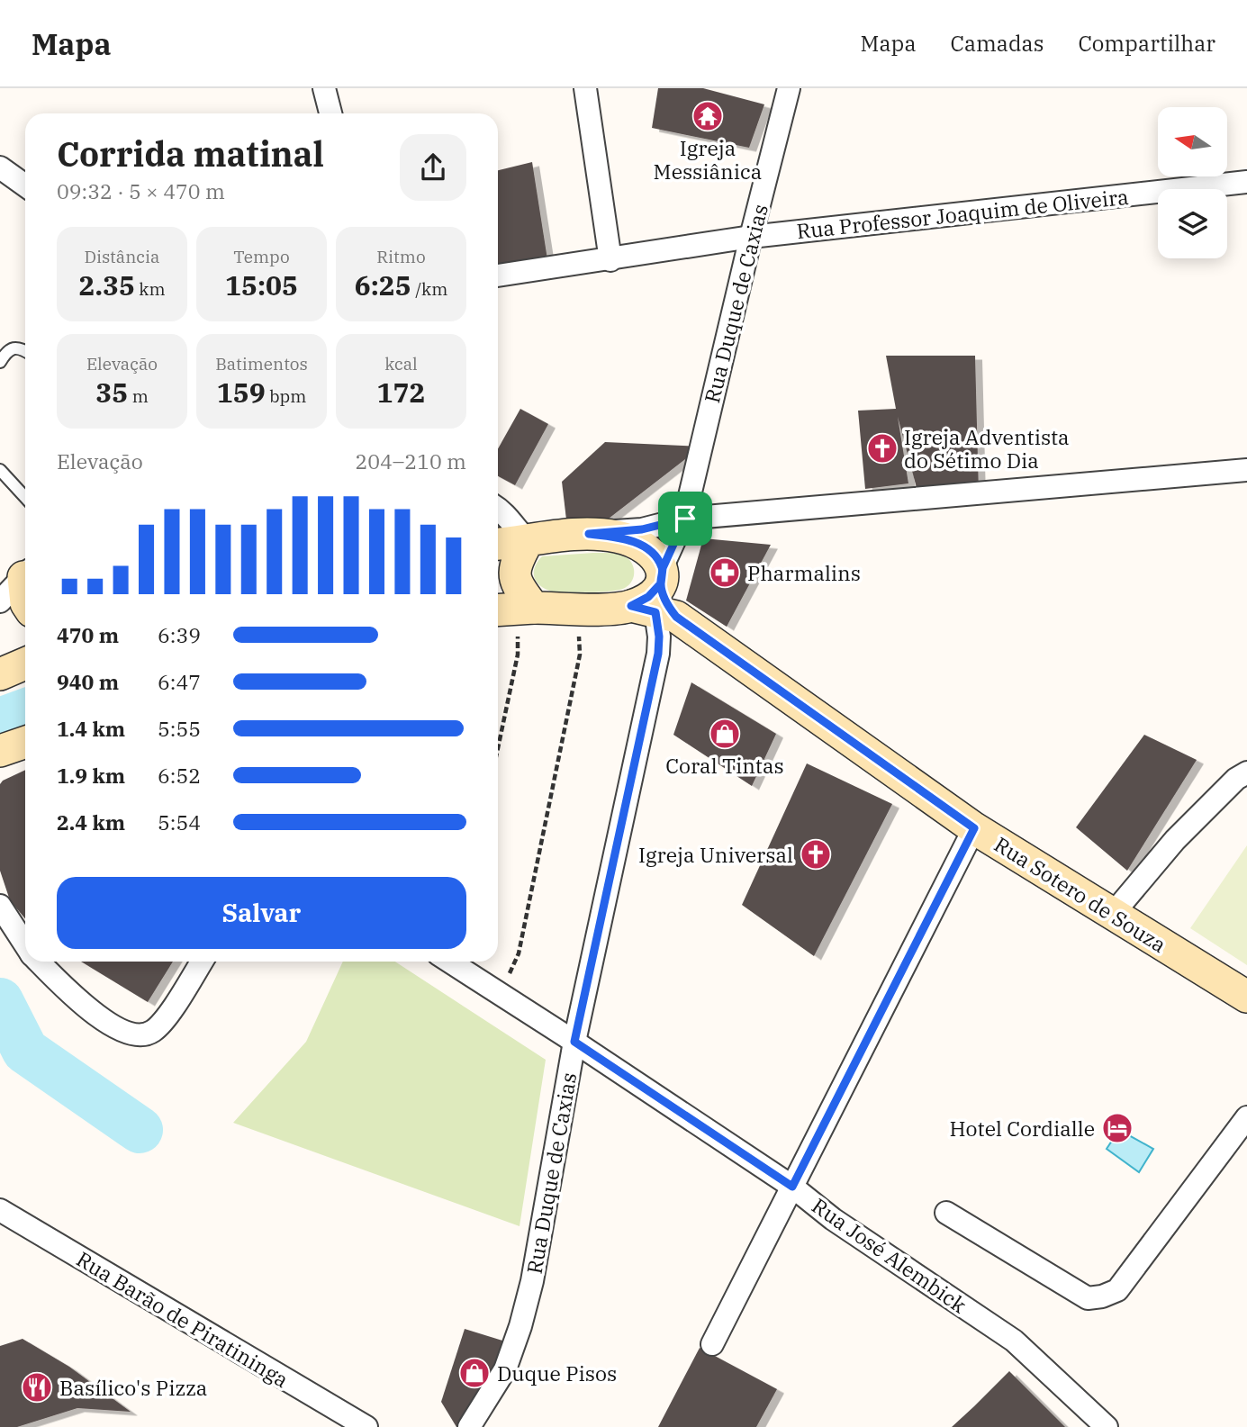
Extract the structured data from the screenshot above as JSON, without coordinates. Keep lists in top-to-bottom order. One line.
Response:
{"streets":{"main road":["Rua Sotero de Souza"],"street":["Rua Professor Joaquim de Oliveira","Rua Duque de Caxias","Rua José Alembick","Rua Barão de Piratininga"]},"crossings":[["Rua Professor Joaquim de Oliveira","Rua Duque de Caxias"],["Rua Duque de Caxias","Rua Sotero de Souza"],["Rua Duque de Caxias","Rua José Alembick"]],"places":{"temple":["Igreja Messiânica"],"church":["Igreja Adventista do Sétimo Dia","Igreja Universal"],"pharmacy":["Pharmalins"],"shop":["Coral Tintas","Duque Pisos"],"hotel":["Hotel Cordialle"],"restaurant":["Basílico's Pizza"]},"north":"left","page":{"header":"Mapa","nav":["Mapa","Camadas","Compartilhar"],"heading":["Corrida matinal","09:32 · 5 × 470 m"],"stats":[["Distância","2.35 km"],["Tempo","15:05"],["Ritmo","6:25 /km"],["Elevação","35 m"],["Batimentos","159 bpm"],["kcal","172"]],"chart":["Elevação","204–210 m"],"list":[{"name":"470 m","note":"6:39"},{"name":"940 m","note":"6:47"},{"name":"1.4 km","note":"5:55"},{"name":"1.9 km","note":"6:52"},{"name":"2.4 km","note":"5:54"}],"buttons":"Salvar"}}
